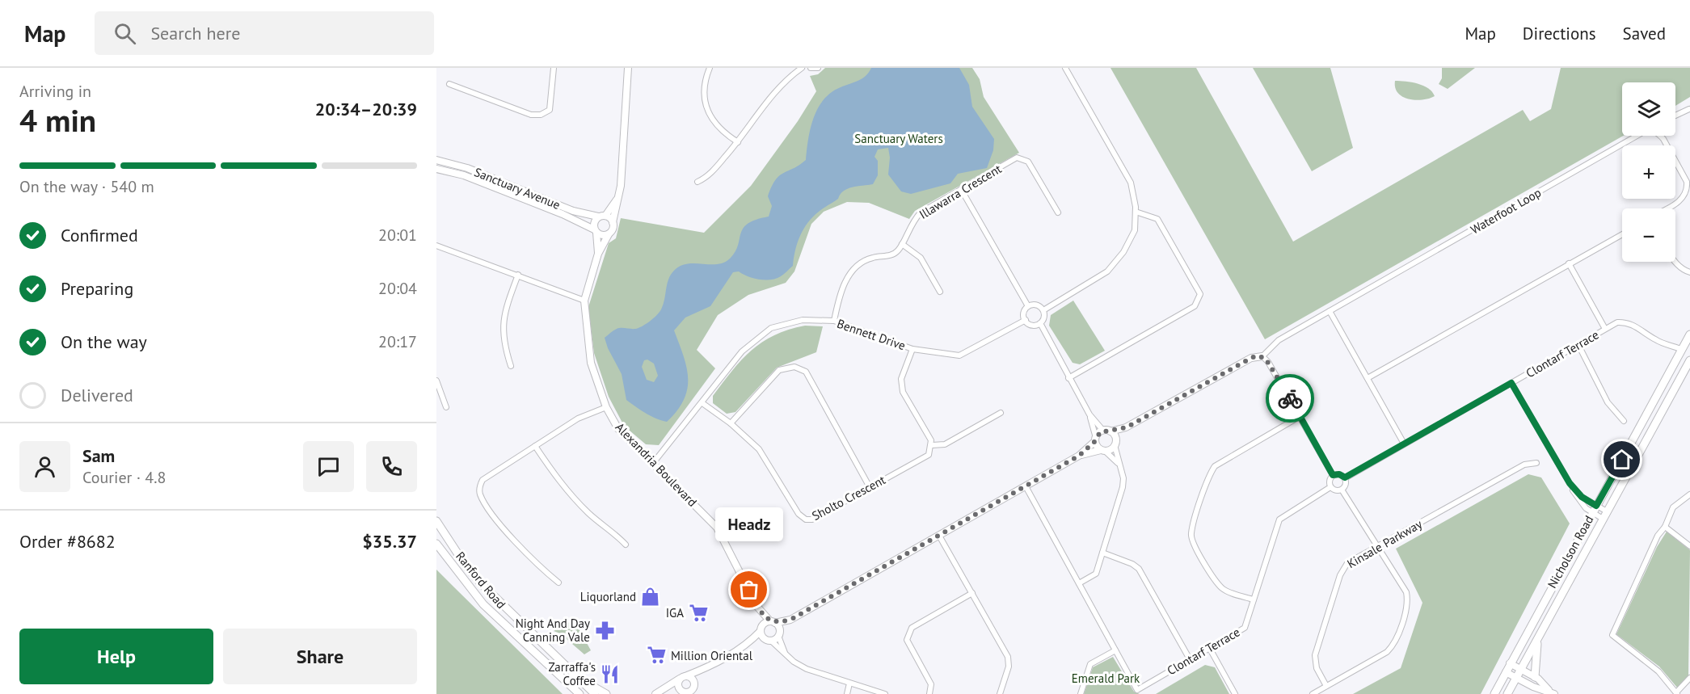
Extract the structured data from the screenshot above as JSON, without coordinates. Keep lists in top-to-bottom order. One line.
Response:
{"streets":{"main road":["Nicholson Road","Ranford Road"],"street":["Sanctuary Avenue","Illawarra Crescent","Waterfoot Loop","Bennett Drive","Clontarf Terrace","Alexandria Boulevard","Sholto Crescent","Kinsale Parkway"]},"crossings":[["Sanctuary Avenue","Alexandria Boulevard"],["Bennett Drive","Alexandria Boulevard"],["Bennett Drive","Sholto Crescent"],["Clontarf Terrace","Nicholson Road"]],"parks":["Sanctuary Waters","Emerald Park"],"places":{"other":["Headz"],"shop":["Liquorland"],"supermarket":["IGA","Million Oriental"],"pharmacy":["Night And Day Canning Vale"],"restaurant":["Zarraffa's Coffee"]},"page":{"header":"Map","search":"Search here","nav":["Map","Directions","Saved"],"heading":["4 min","Arriving in","20:34–20:39"],"panel":["Sam","Courier · 4.8","Order #8682","$35.37"],"map_buttons":["+","−"],"bar":"On the way · 540 m","list":[["Confirmed","20:01"],["Preparing","20:04"],["On the way","20:17"],"Delivered"],"bubble":"Headz","buttons":["Help","Share"]}}
